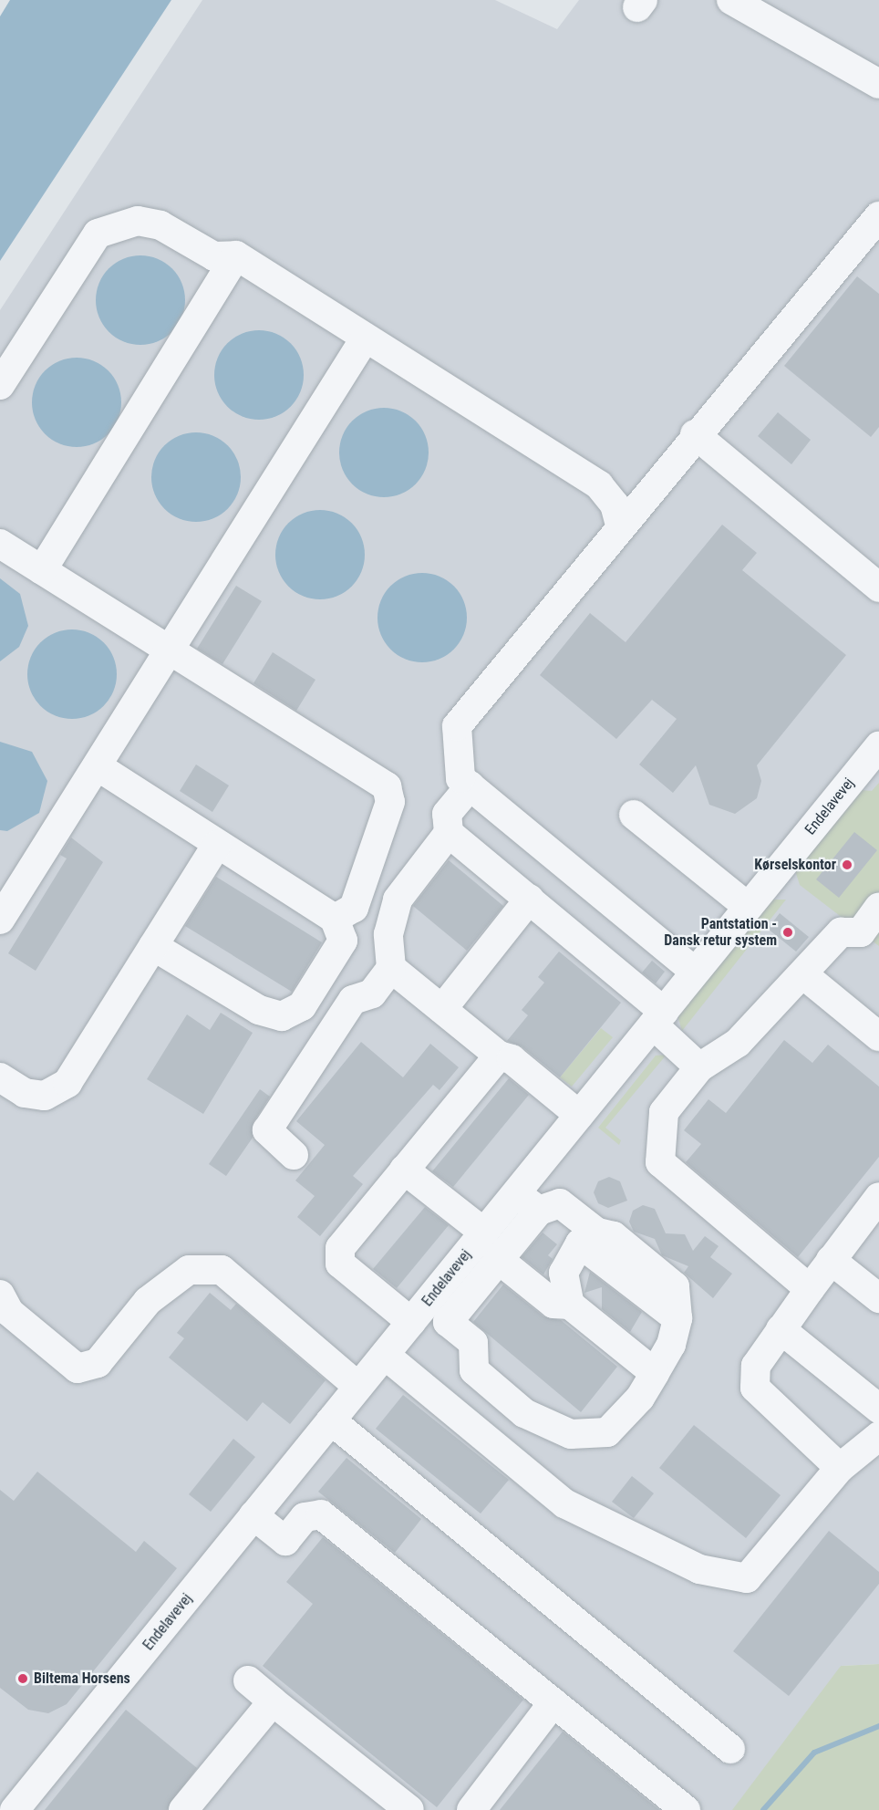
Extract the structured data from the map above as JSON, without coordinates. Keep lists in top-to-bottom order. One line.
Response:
{"streets":{"street":["Endelavevej"]},"places":["Kørselskontor","Pantstation - Dansk retur system","Biltema Horsens"]}
